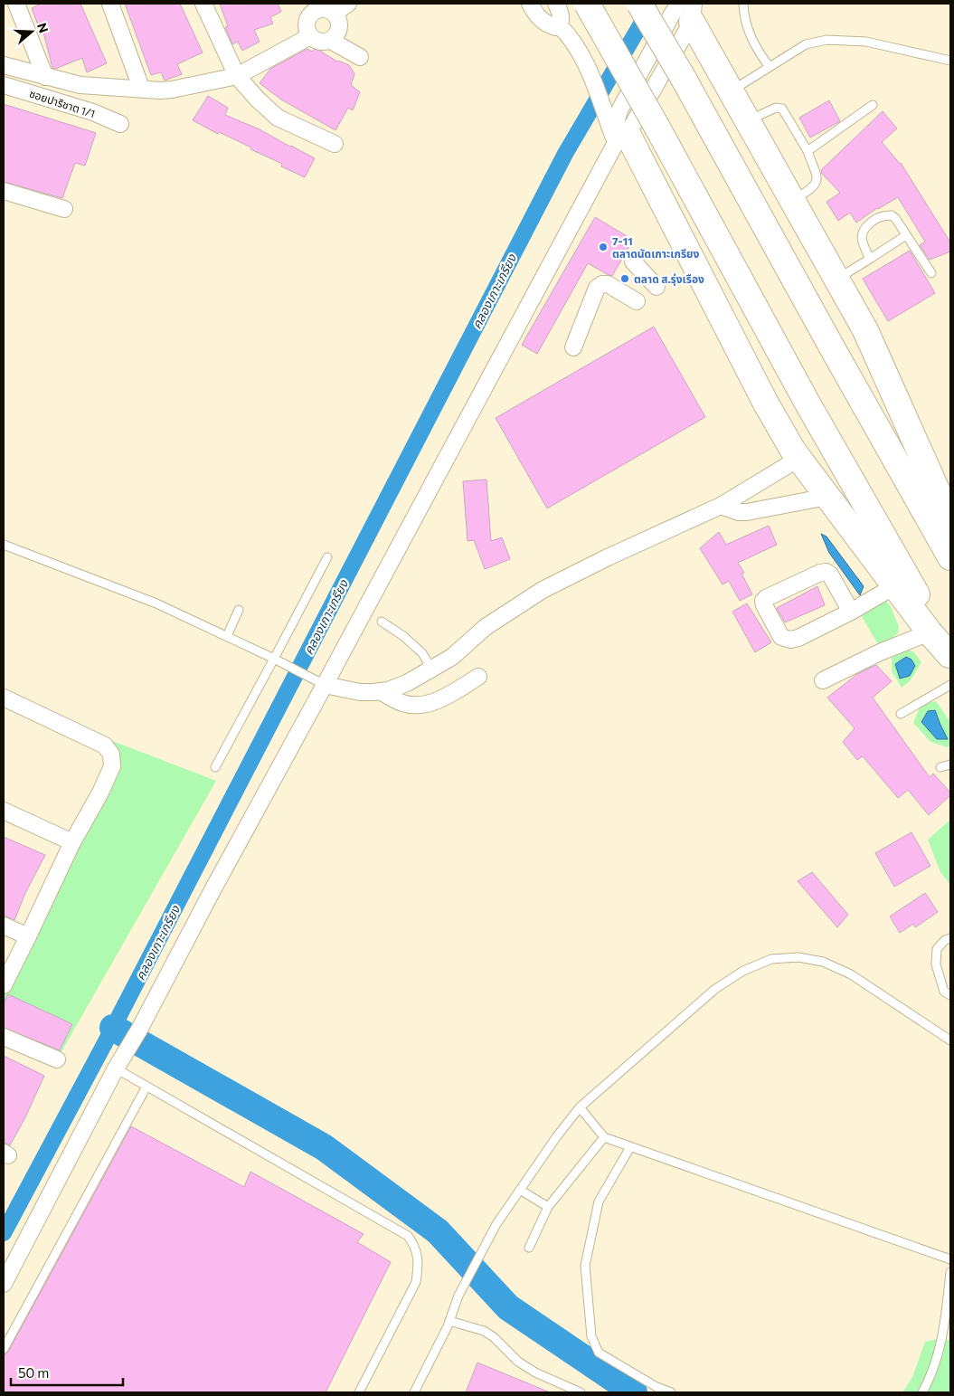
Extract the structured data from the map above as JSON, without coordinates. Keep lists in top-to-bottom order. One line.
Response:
{"streets":{"street":["ซอยปาริชาต 1/1"]},"water":["คลองเกาะเกรียง"],"places":["7-11 ตลาดนัดเกาะเกรียง","ตลาด ส.รุ่งเรือง"],"scale_bar":"50 m","north":"right"}
